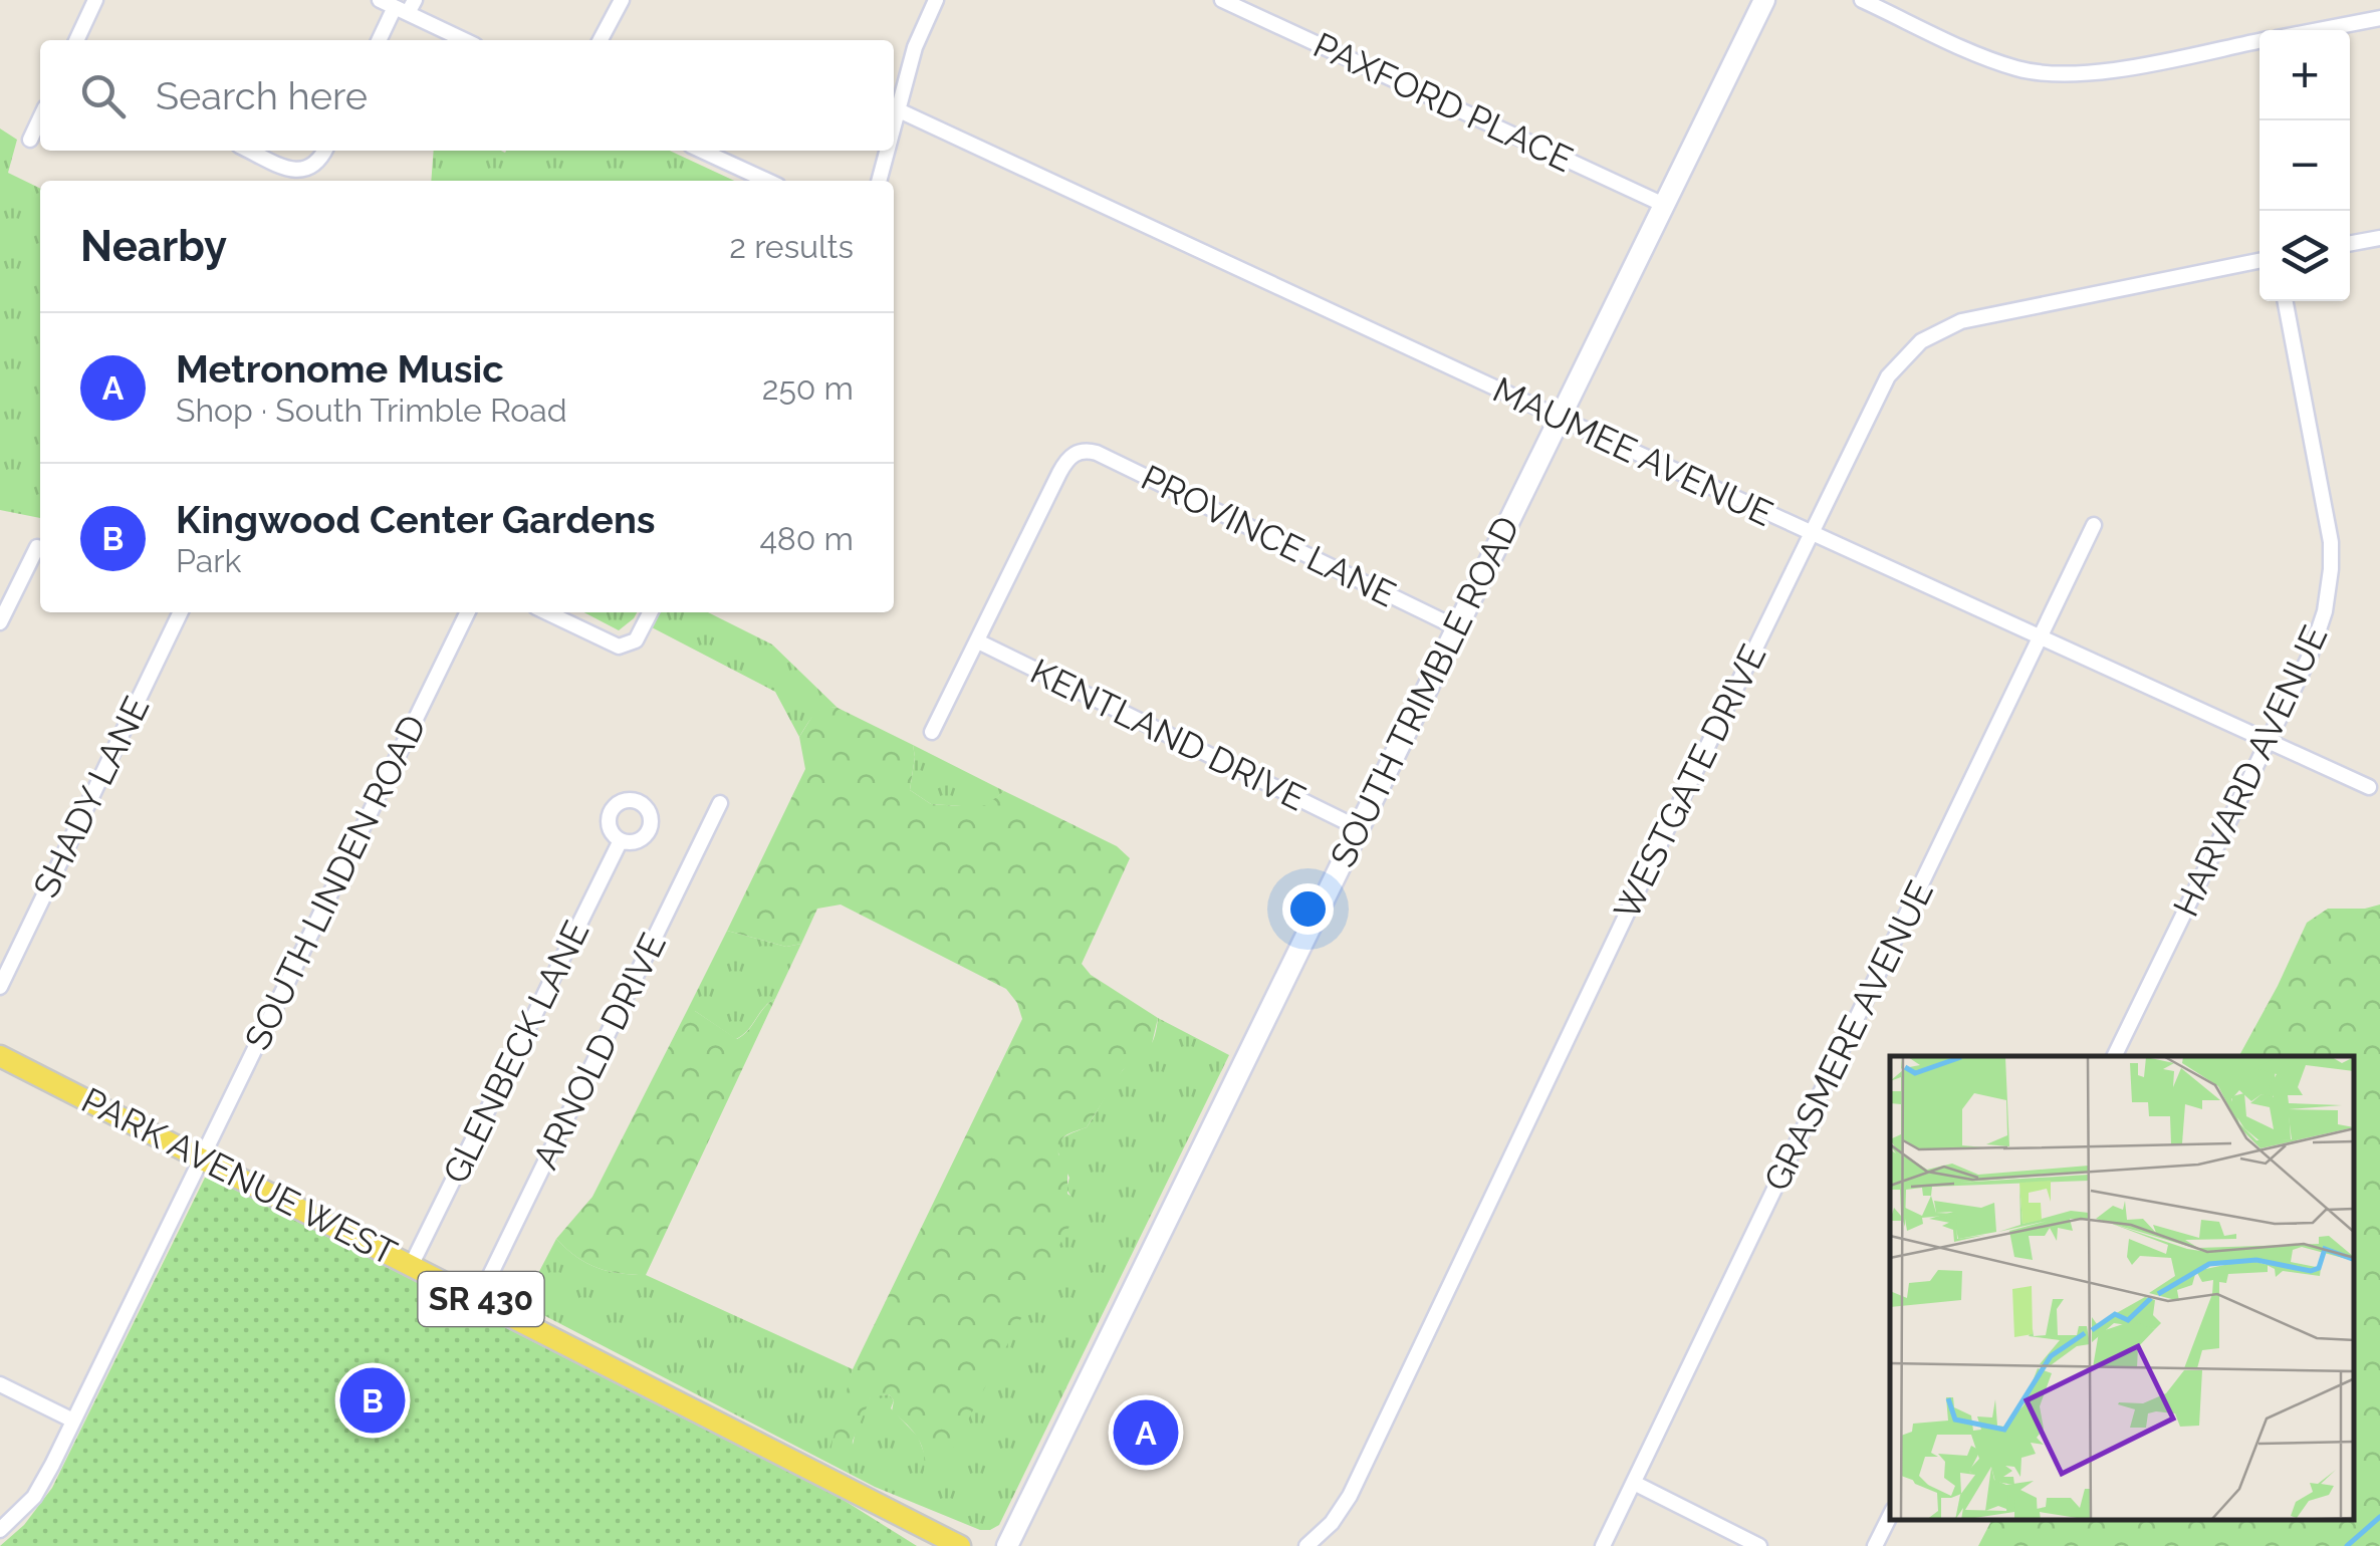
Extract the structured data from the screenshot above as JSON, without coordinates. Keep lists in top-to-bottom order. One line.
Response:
{"streets":{"main road":["SOUTH TRIMBLE ROAD","PARK AVENUE WEST","SR 430"],"street":["PAXFORD PLACE","MAUMEE AVENUE","PROVINCE LANE","KENTLAND DRIVE","HARVARD AVENUE","WESTGATE DRIVE","SHADY LANE","SOUTH LINDEN ROAD","GRASMERE AVENUE","ARNOLD DRIVE","GLENBECK LANE"]},"crossings":[["PAXFORD PLACE","SOUTH TRIMBLE ROAD"],["MAUMEE AVENUE","SOUTH TRIMBLE ROAD"],["MAUMEE AVENUE","HARVARD AVENUE"],["MAUMEE AVENUE","WESTGATE DRIVE"],["MAUMEE AVENUE","GRASMERE AVENUE"],["PROVINCE LANE","SOUTH TRIMBLE ROAD"],["PROVINCE LANE","KENTLAND DRIVE"],["SOUTH TRIMBLE ROAD","KENTLAND DRIVE"],["SOUTH LINDEN ROAD","PARK AVENUE WEST"],["ARNOLD DRIVE","PARK AVENUE WEST"],["GLENBECK LANE","PARK AVENUE WEST"]],"page":{"map_buttons":["+","−"],"search":"Search here","heading":["Nearby","2 results"],"list":[{"mark":"A","name":"Metronome Music","note":"Shop · South Trimble Road","value":"250 m"},{"mark":"B","name":"Kingwood Center Gardens","note":"Park","value":"480 m"}],"pins":["B","A"]}}
